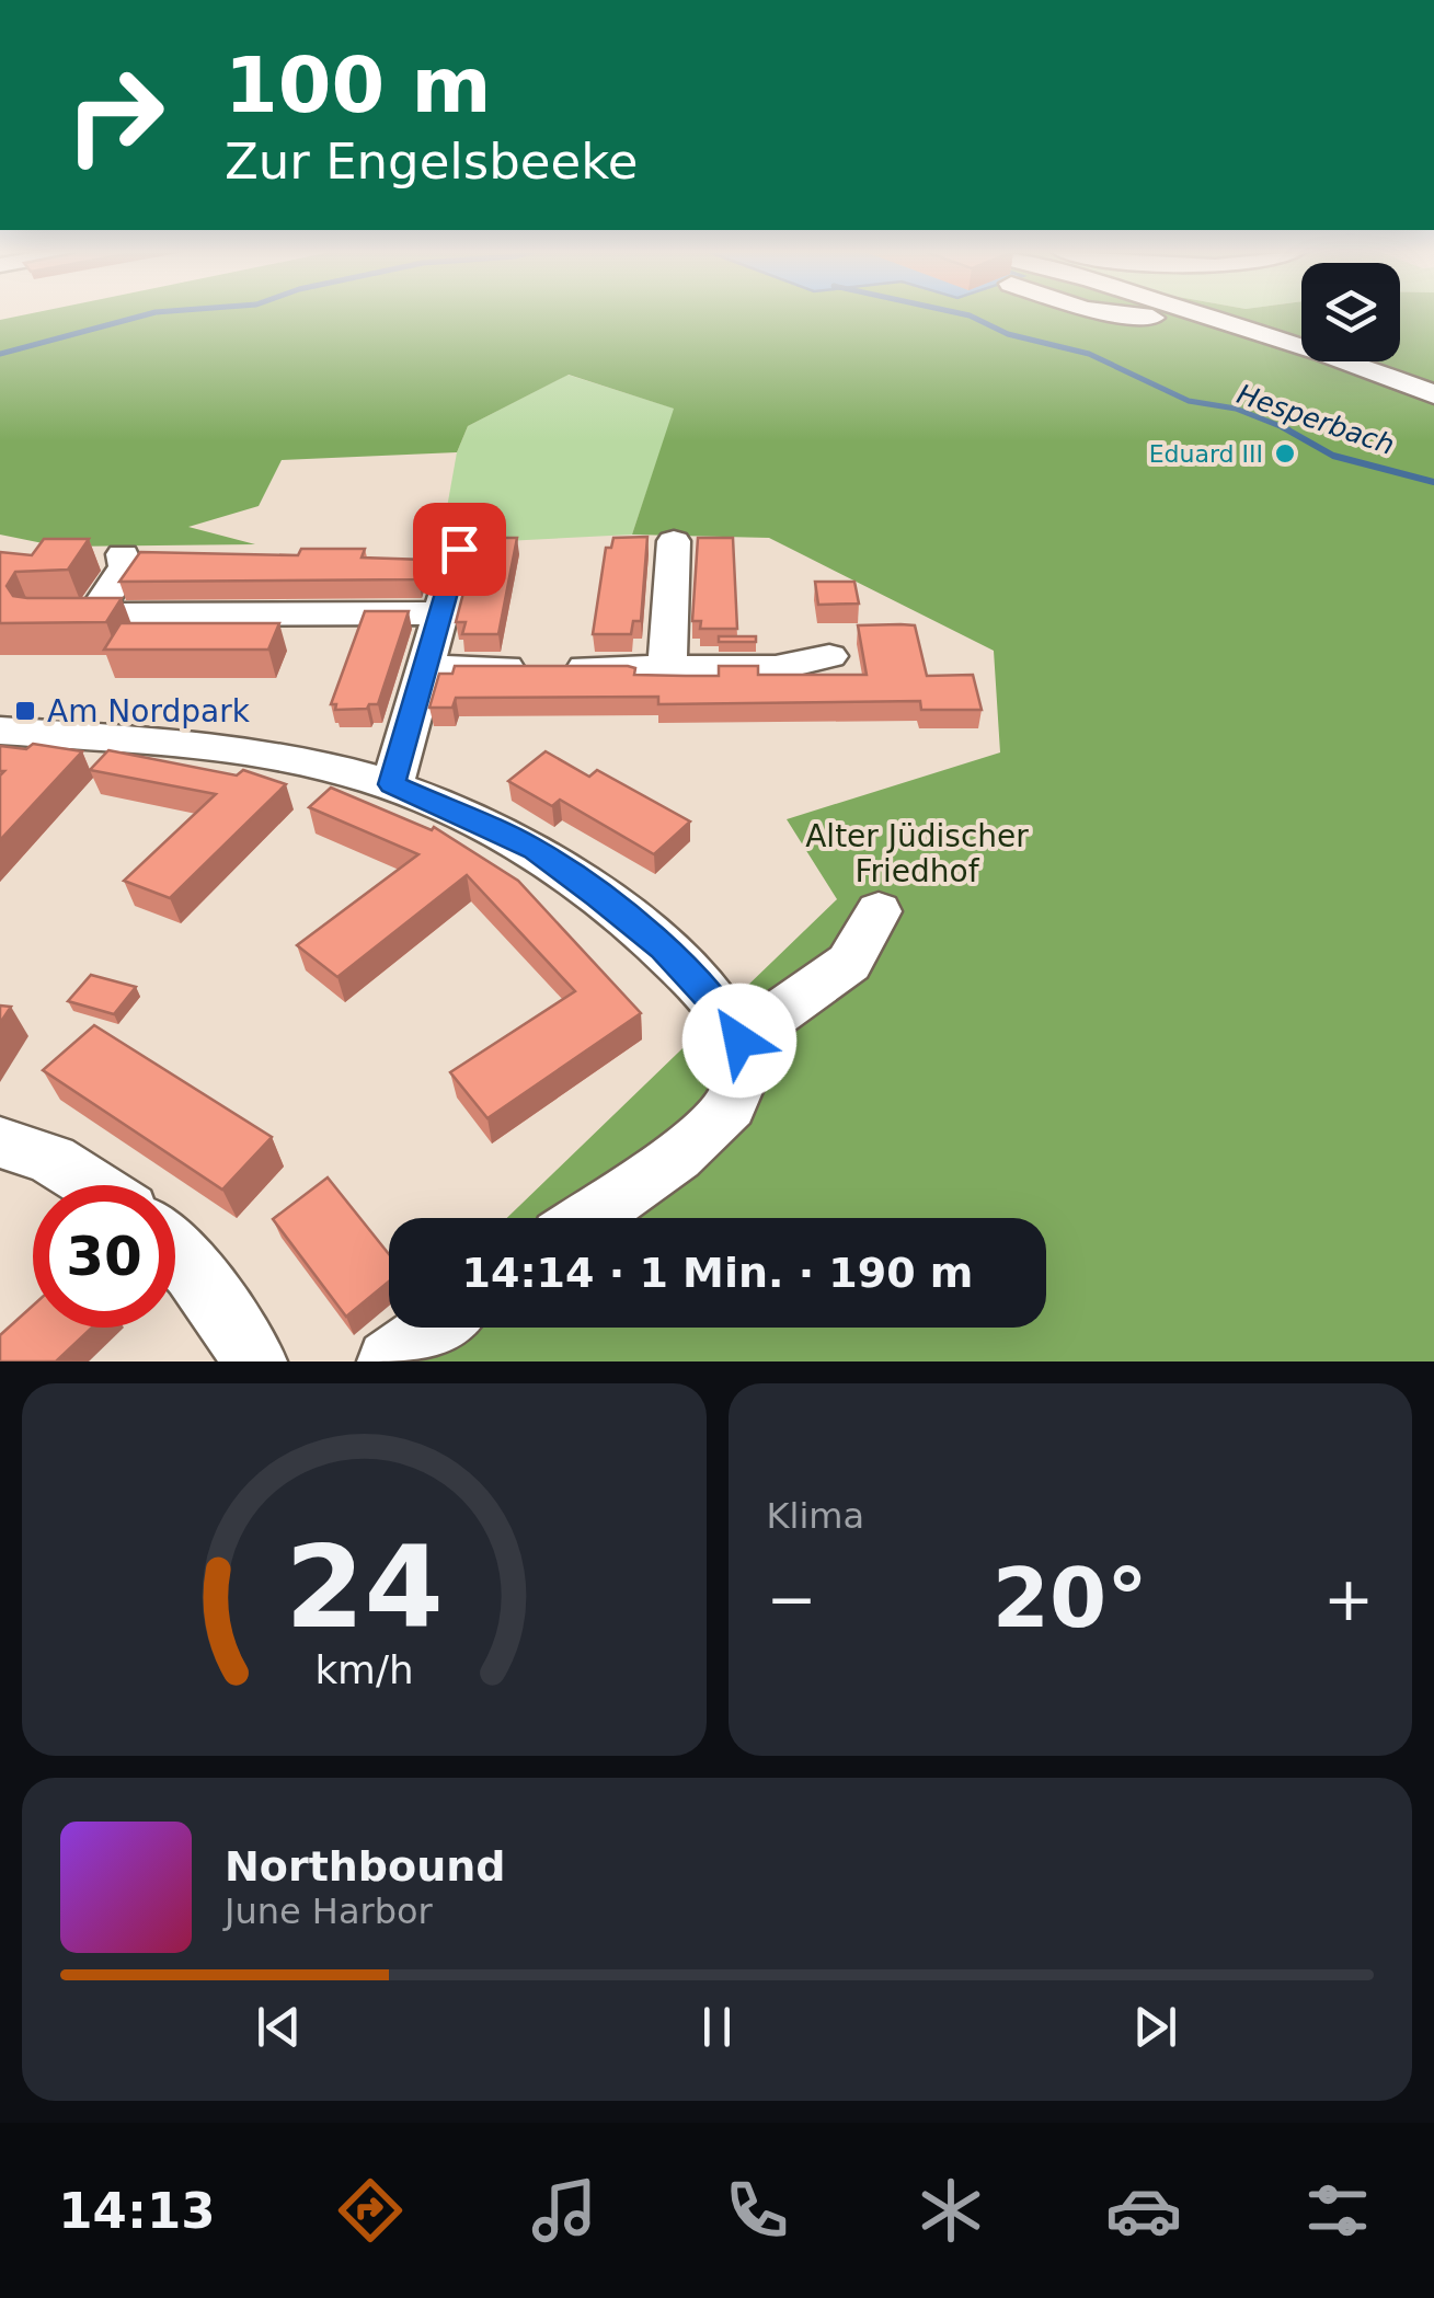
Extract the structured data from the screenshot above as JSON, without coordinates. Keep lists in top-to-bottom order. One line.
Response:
{"water":["Hesperbach"],"parks":["Alter Jüdischer Friedhof"],"places":{"other":["Eduard III"],"transit":["Am Nordpark"]},"page":{"turn":["100 m","Zur Engelsbeeke"],"limit":"30","trip":"14:14 · 1 Min. · 190 m","tile":"Klima","heat":["−","20°","+"],"song":["Northbound","June Harbor"],"tabs":"14:13","gauge":["24","km/h"]}}
